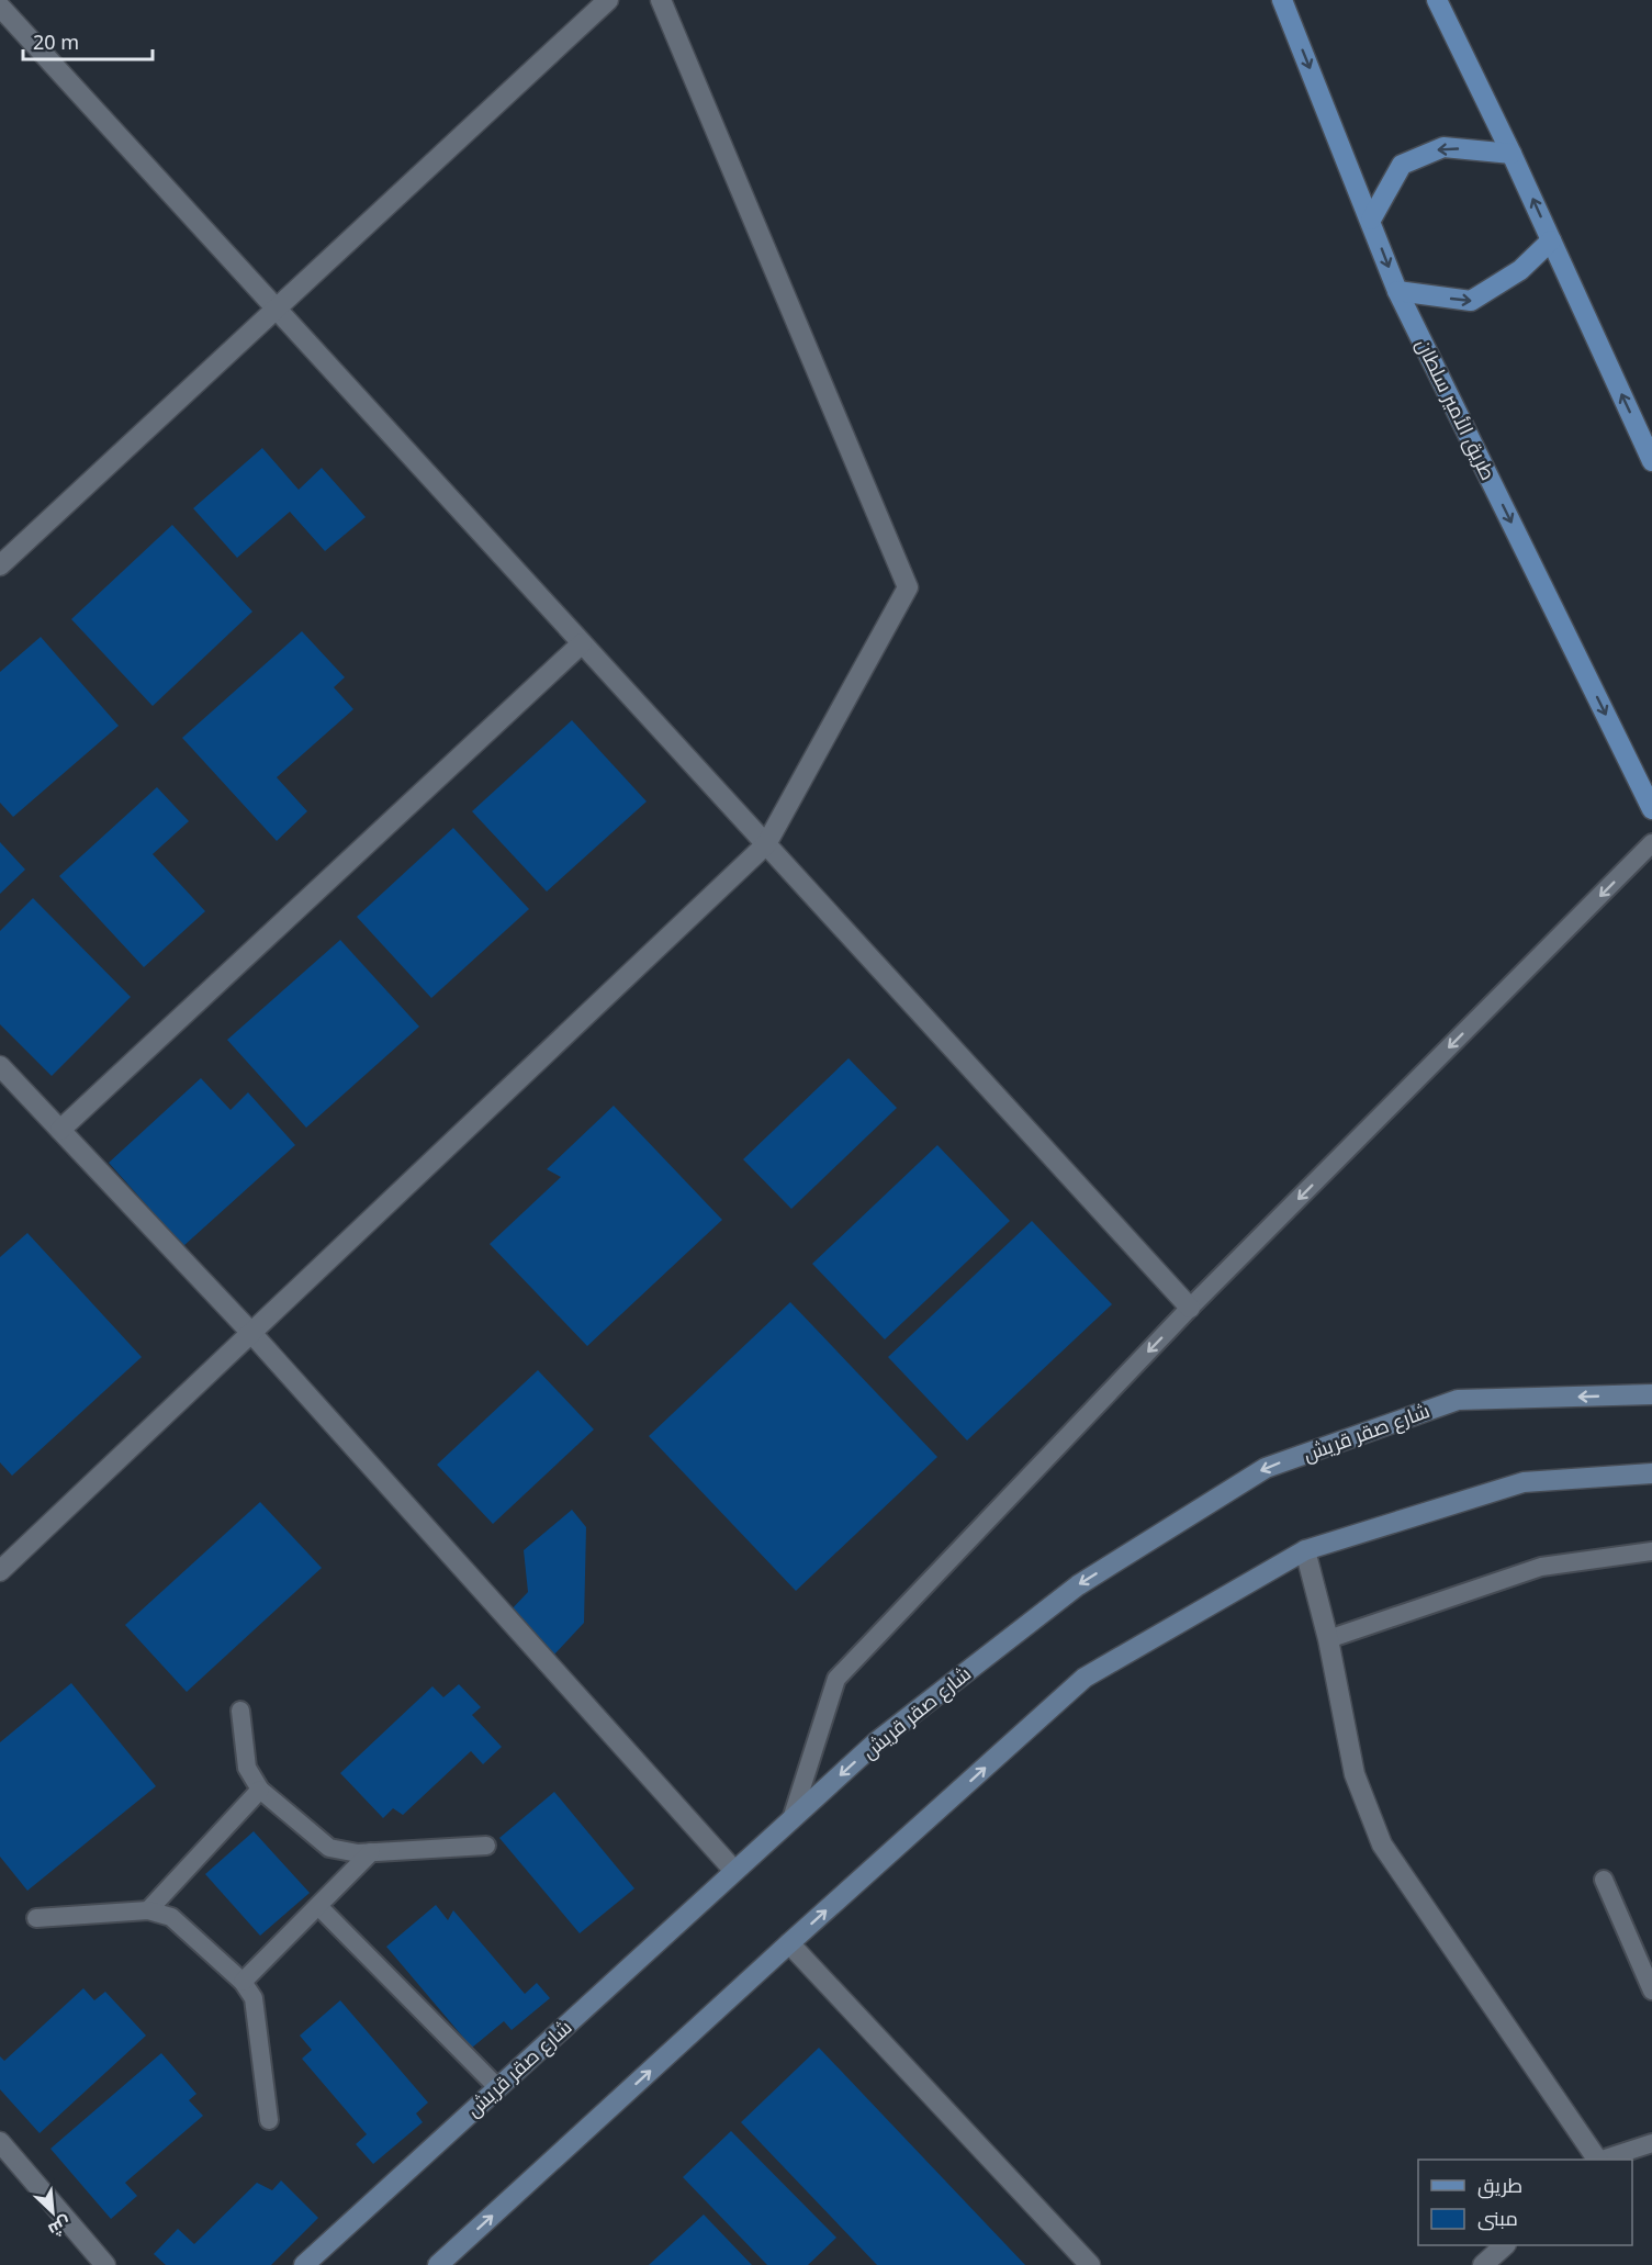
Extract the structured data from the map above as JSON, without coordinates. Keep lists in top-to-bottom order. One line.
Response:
{"streets":{"main road":["طريق الأمير سلطان"],"street":["شارع صقر قريش"]},"legend":["طريق","مبنى"],"scale_bar":"20 m","north":"bottom right"}
